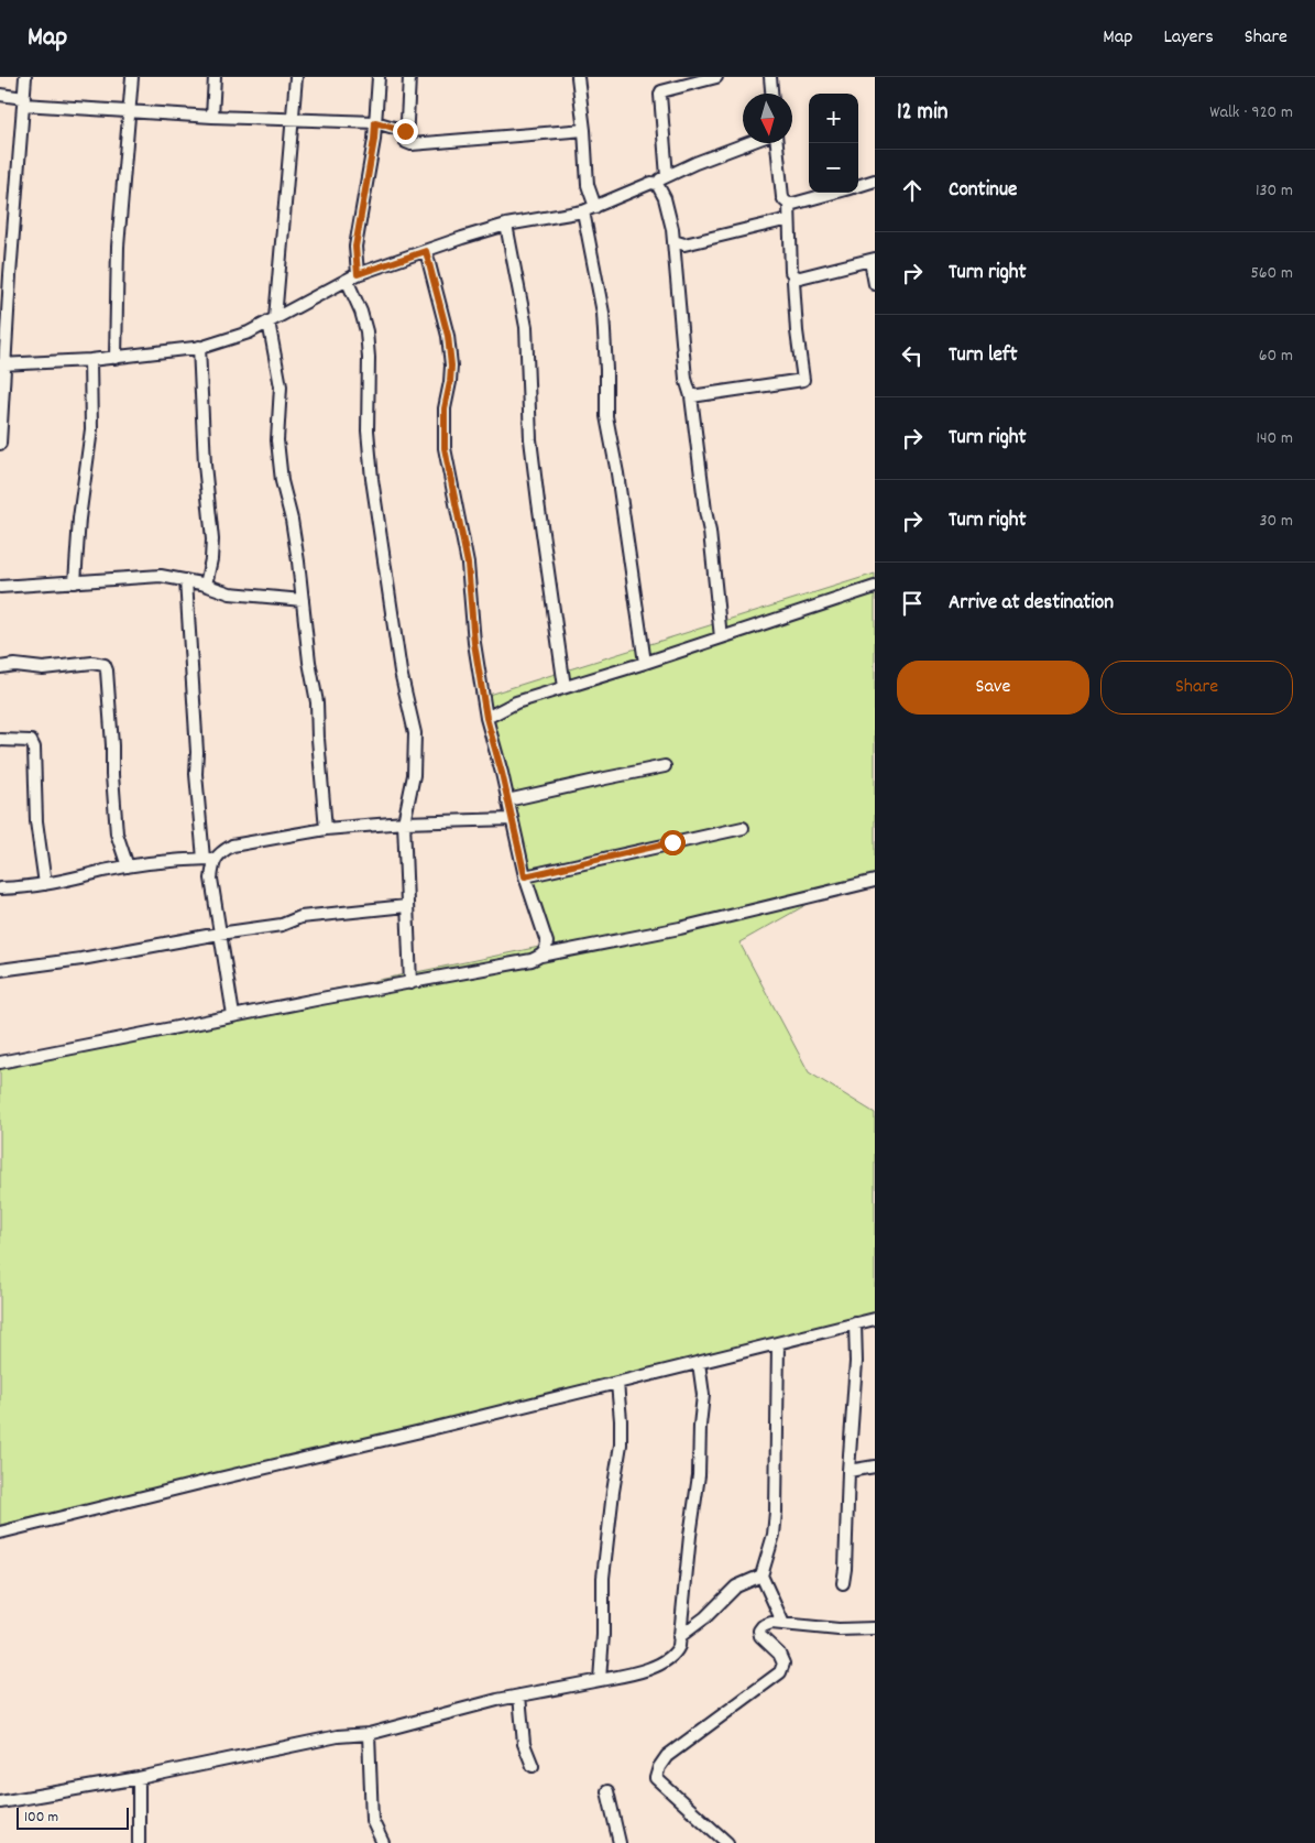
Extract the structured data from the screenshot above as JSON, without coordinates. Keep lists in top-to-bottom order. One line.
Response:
{"scale_bar":"100 m","north":"bottom","page":{"header":"Map","nav":["Map","Layers","Share"],"heading":["12 min","Walk · 920 m"],"map_buttons":["+","−"],"list":[["Continue","130 m"],["Turn right","560 m"],["Turn left","60 m"],["Turn right","140 m"],["Turn right","30 m"],"Arrive at destination"],"buttons":["Save","Share"],"scale":"100 m"}}
